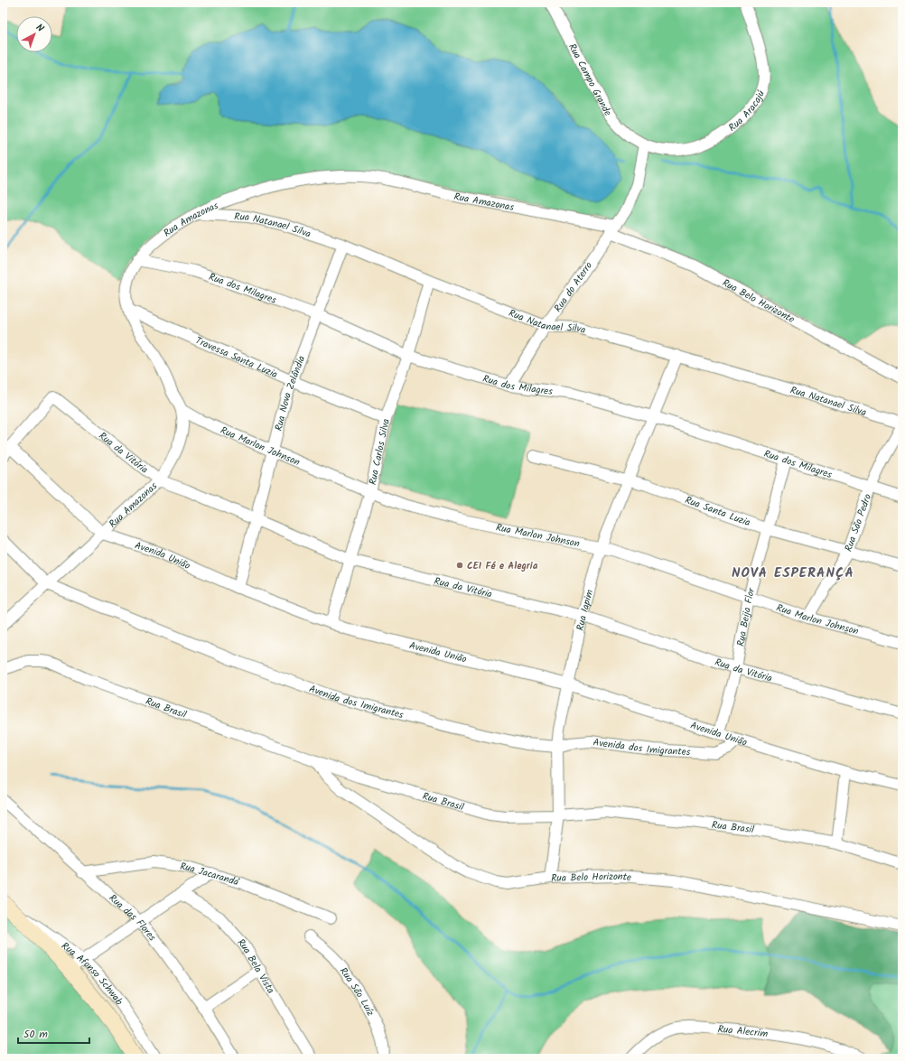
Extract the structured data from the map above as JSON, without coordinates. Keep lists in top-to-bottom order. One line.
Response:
{"streets":{"street":["Rua Campo Grande","Rua Aracajú","Rua Amazonas","Rua Natanael Silva","Rua do Aterro","Rua dos Milagres","Rua Belo Horizonte","Travessa Santa Luzia","Rua Nova Zelândia","Rua Marlon Johnson","Rua Carlos Silva","Rua da Vitória","Rua Santa Luzia","Rua São Pedro","Avenida União","Rua Iapim","Rua Beija Flor","Avenida dos Imigrantes","Rua Brasil","Rua Jacarandá","Rua das Flores","Rua Bela Vista","Rua Afonso Schwab","Rua São Luíz","Rua Alecrim"]},"crossings":[["Rua Campo Grande","Rua Aracajú"],["Rua Amazonas","Rua Natanael Silva"],["Rua Amazonas","Rua do Aterro"],["Rua Amazonas","Rua dos Milagres"],["Rua Amazonas","Rua Belo Horizonte"],["Rua Amazonas","Travessa Santa Luzia"],["Rua Amazonas","Rua Marlon Johnson"],["Rua Amazonas","Rua da Vitória"],["Rua Amazonas","Avenida União"],["Rua Amazonas","Avenida dos Imigrantes"],["Rua Natanael Silva","Rua do Aterro"],["Rua Natanael Silva","Rua Nova Zelândia"],["Rua Natanael Silva","Rua Carlos Silva"],["Rua Natanael Silva","Rua São Pedro"],["Rua Natanael Silva","Rua Iapim"],["Rua do Aterro","Rua dos Milagres"],["Rua do Aterro","Rua Belo Horizonte"],["Rua dos Milagres","Rua Nova Zelândia"],["Rua dos Milagres","Rua Carlos Silva"],["Rua dos Milagres","Rua São Pedro"],["Rua dos Milagres","Rua Iapim"],["Rua dos Milagres","Rua Beija Flor"],["Rua Belo Horizonte","Rua Iapim"],["Rua Belo Horizonte","Rua Brasil"],["Travessa Santa Luzia","Rua Nova Zelândia"],["Travessa Santa Luzia","Rua Carlos Silva"],["Rua Nova Zelândia","Rua Marlon Johnson"],["Rua Nova Zelândia","Rua da Vitória"],["Rua Nova Zelândia","Avenida União"],["Rua Marlon Johnson","Rua Carlos Silva"],["Rua Marlon Johnson","Rua São Pedro"],["Rua Marlon Johnson","Rua Iapim"],["Rua Marlon Johnson","Rua Beija Flor"],["Rua Carlos Silva","Rua da Vitória"],["Rua Carlos Silva","Avenida União"],["Rua da Vitória","Avenida União"],["Rua da Vitória","Rua Iapim"],["Rua da Vitória","Rua Beija Flor"],["Rua Santa Luzia","Rua São Pedro"],["Rua Santa Luzia","Rua Iapim"],["Rua Santa Luzia","Rua Beija Flor"],["Avenida União","Rua Iapim"],["Avenida União","Rua Beija Flor"],["Avenida União","Avenida dos Imigrantes"],["Rua Iapim","Avenida dos Imigrantes"],["Rua Iapim","Rua Brasil"],["Rua Jacarandá","Rua das Flores"]],"districts":["NOVA ESPERANÇA"],"places":["CEI Fé e Alegria"],"scale_bar":"50 m","north":"top right"}
